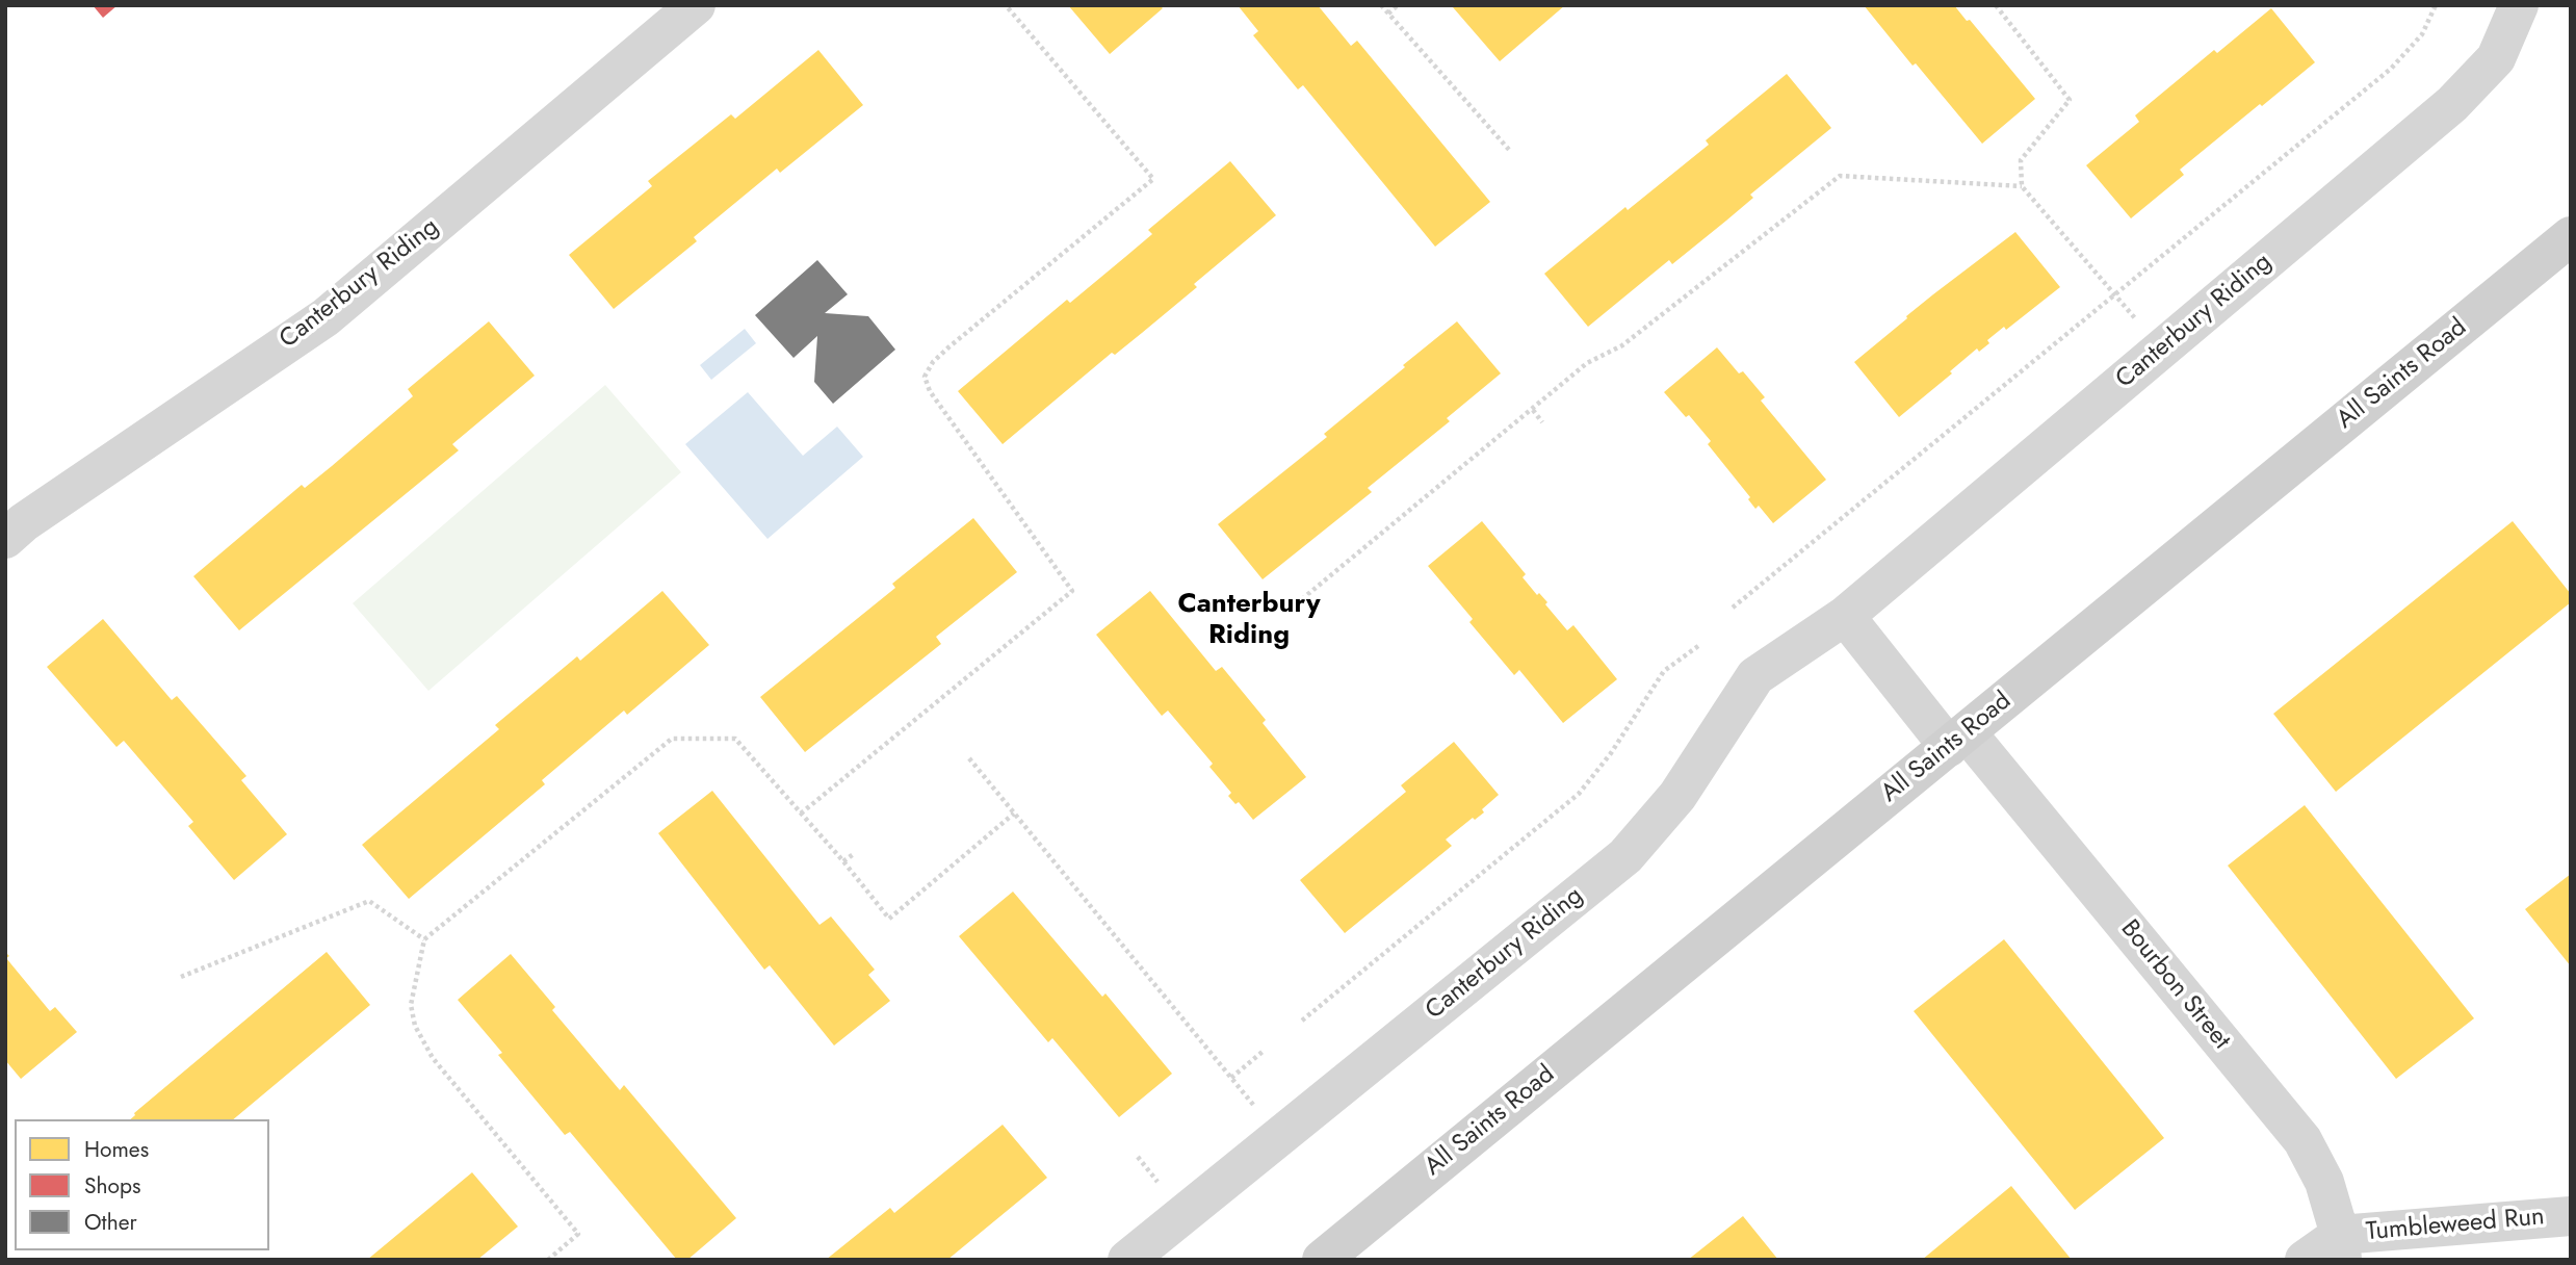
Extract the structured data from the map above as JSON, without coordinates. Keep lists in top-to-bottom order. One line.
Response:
{"streets":{"street":["Canterbury Riding","All Saints Road","Bourbon Street","Tumbleweed Run"]},"crossings":[["All Saints Road","Bourbon Street"],["Bourbon Street","Tumbleweed Run"]],"districts":["Canterbury Riding"],"legend":["Homes","Shops","Other"]}
